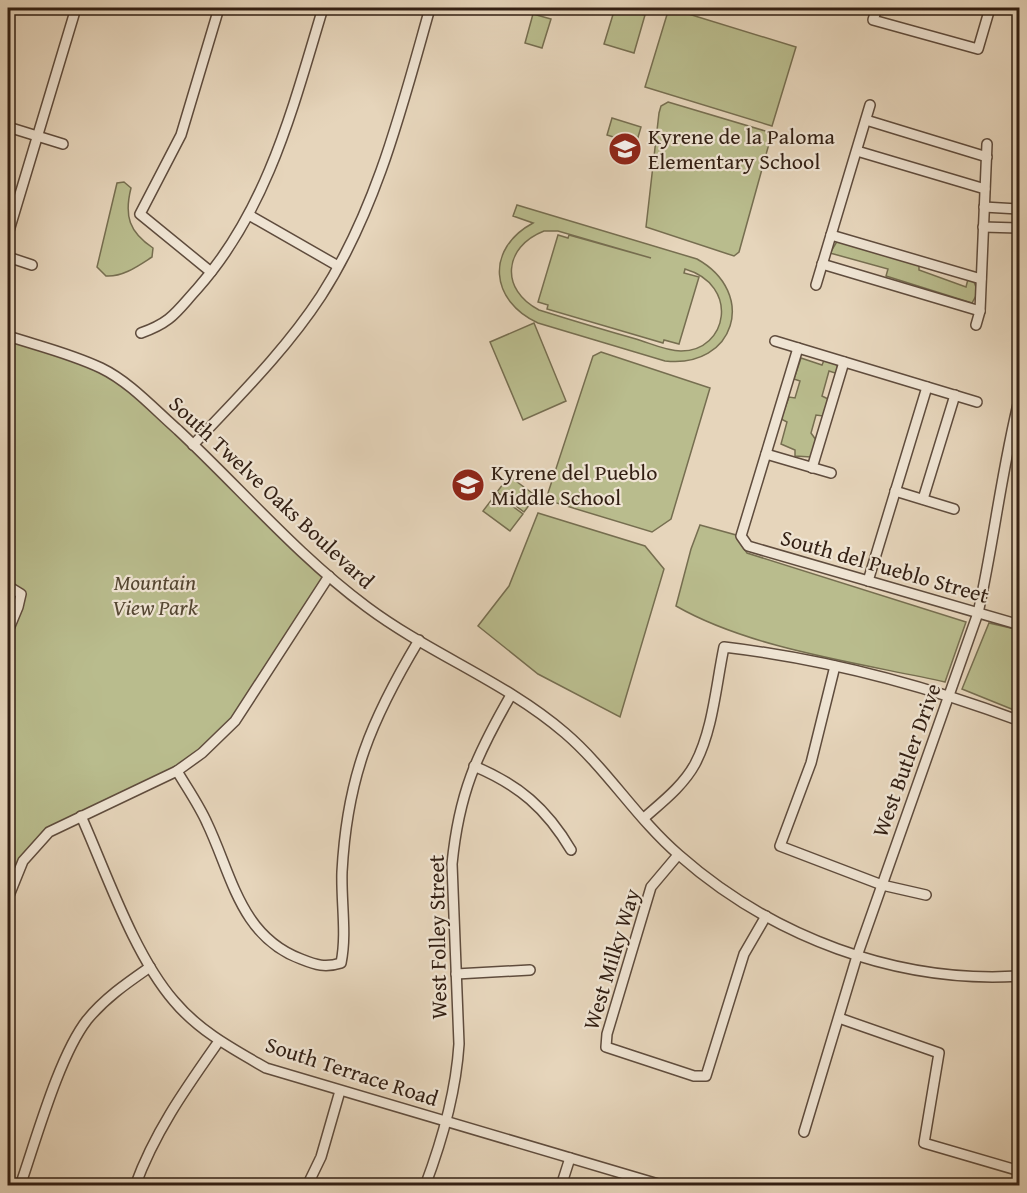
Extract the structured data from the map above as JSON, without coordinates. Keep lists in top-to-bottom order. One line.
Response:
{"streets":{"street":["South Twelve Oaks Boulevard","South del Pueblo Street","West Butler Drive","West Folley Street","West Milky Way","South Terrace Road"]},"crossings":[["South Twelve Oaks Boulevard","West Butler Drive"],["South Twelve Oaks Boulevard","West Folley Street"],["South Twelve Oaks Boulevard","West Milky Way"],["South del Pueblo Street","West Butler Drive"],["West Folley Street","South Terrace Road"]],"parks":["Mountain View Park"],"places":{"school or university":["Kyrene de la Paloma Elementary School","Kyrene del Pueblo Middle School"]}}
